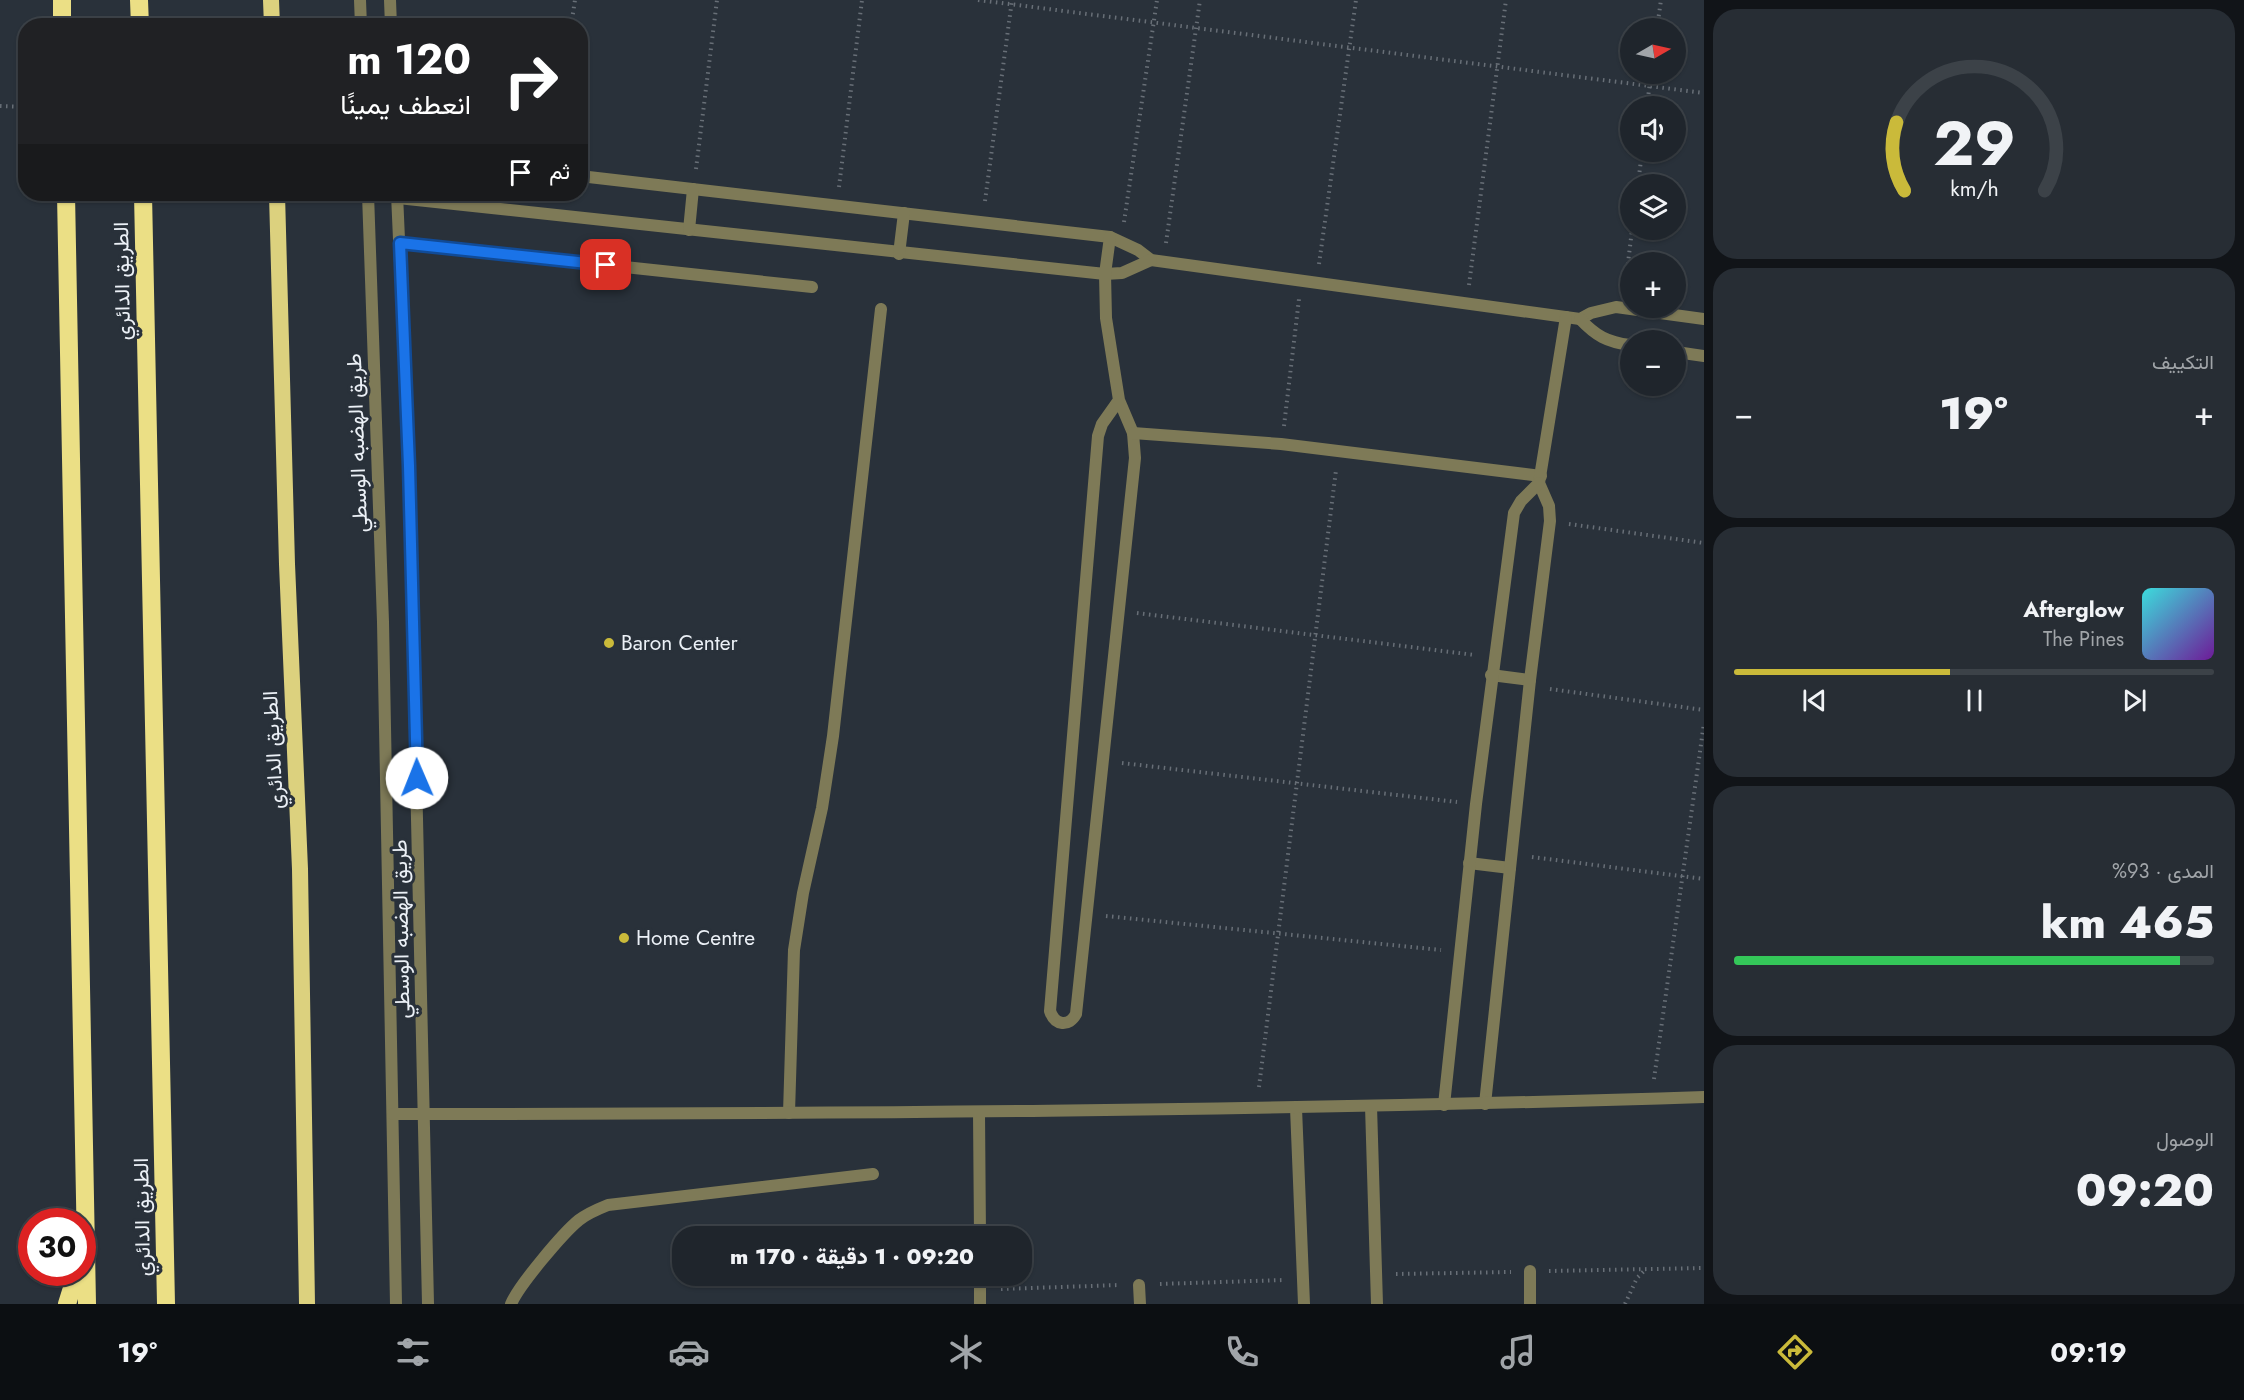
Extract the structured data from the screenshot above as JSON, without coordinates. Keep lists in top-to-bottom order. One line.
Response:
{"streets":{"highway":["الطريق الدائري"],"street":["طريق الهضبه الوسطي"]},"places":["Baron Center","Home Centre"],"north":"right","page":{"map_buttons":["+","−"],"turn":["120 m","انعطف يمينًا"],"then":"ثم","tile":["التكييف",["المدى · 93%","465 km"],["الوصول","09:20"]],"heat":["−","19°","+"],"song":["Afterglow","The Pines"],"limit":"30","trip":"09:20 · 1 دقيقة · 170 m","tabs":["09:19","19°"],"gauge":["29","km/h"]}}
